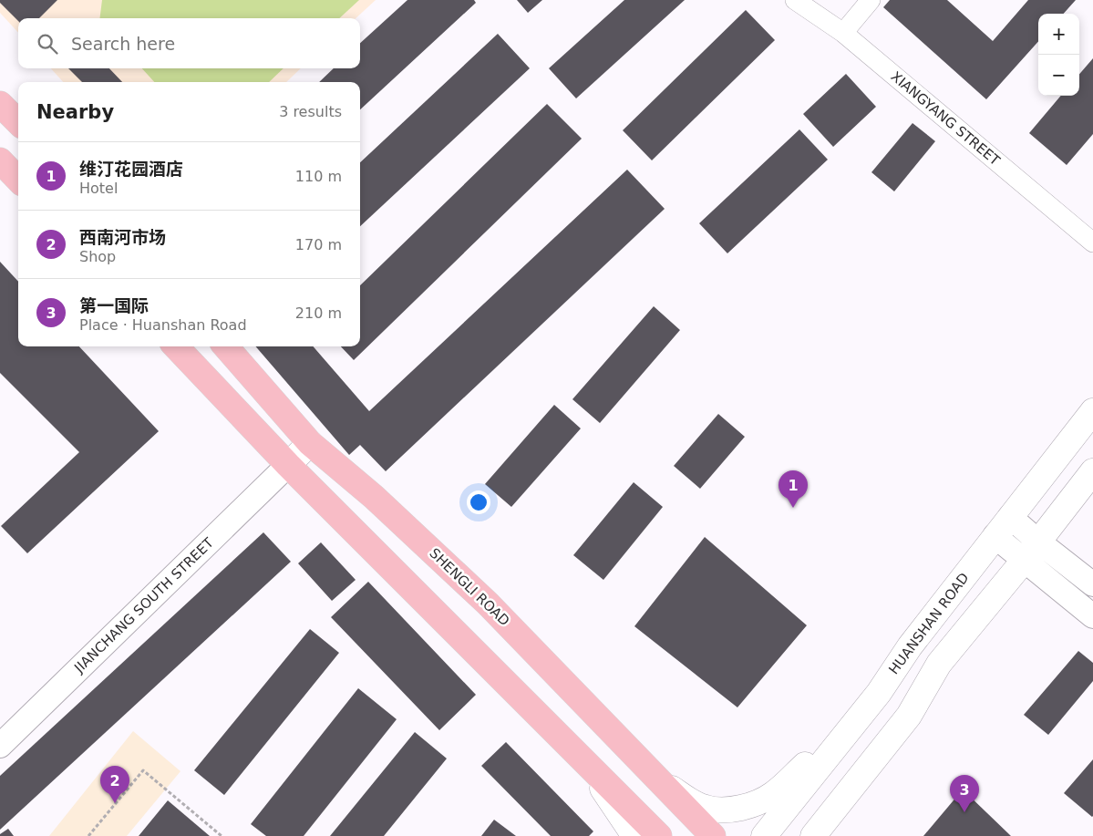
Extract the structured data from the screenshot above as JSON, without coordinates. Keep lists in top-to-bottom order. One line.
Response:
{"streets":{"main road":["SHENGLI ROAD","HUANSHAN ROAD"],"street":["XIANGYANG STREET","JIANCHANG SOUTH STREET"]},"page":{"map_buttons":["+","−"],"search":"Search here","heading":["Nearby","3 results"],"list":[{"mark":"1","name":"维汀花园酒店","note":"Hotel","value":"110 m"},{"mark":"2","name":"西南河市场","note":"Shop","value":"170 m"},{"mark":"3","name":"第一国际","note":"Place · Huanshan Road","value":"210 m"}],"pins":["1","2","3"]}}
